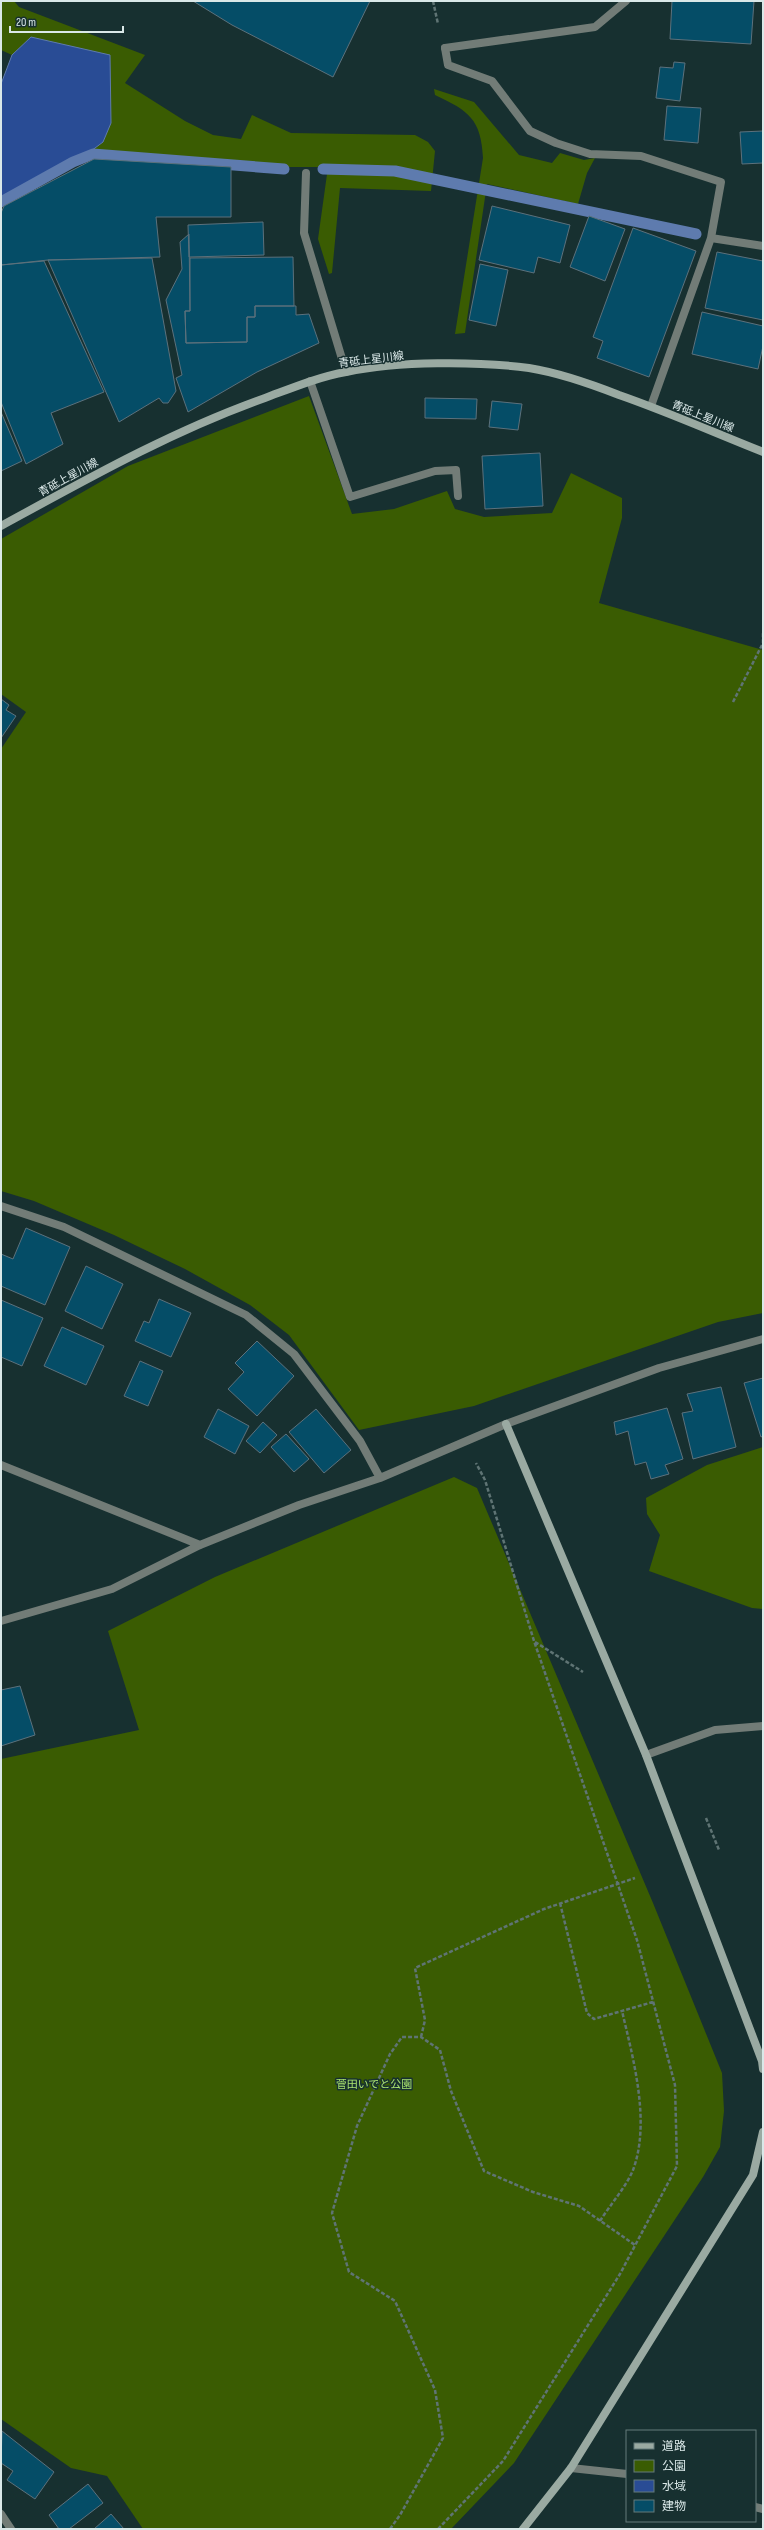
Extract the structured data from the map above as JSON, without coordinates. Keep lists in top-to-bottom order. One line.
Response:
{"streets":{"street":["青砥上星川線"]},"parks":["菅田いでと公園"],"legend":["道路","公園","水域","建物"],"scale_bar":"20 m"}
